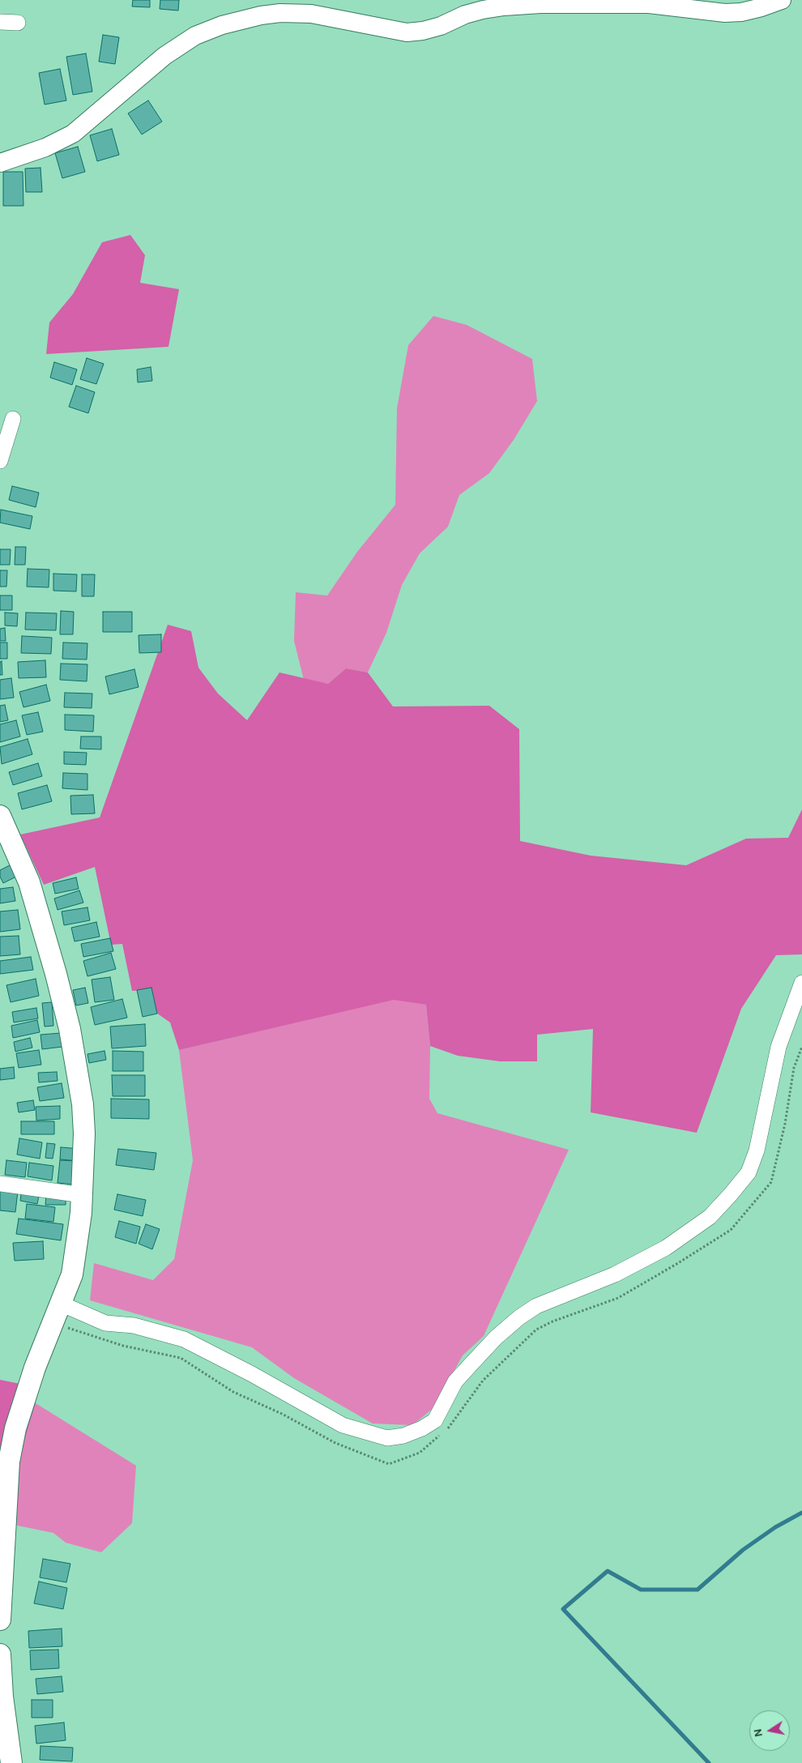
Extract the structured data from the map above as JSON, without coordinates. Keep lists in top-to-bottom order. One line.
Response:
{"north":"left"}
